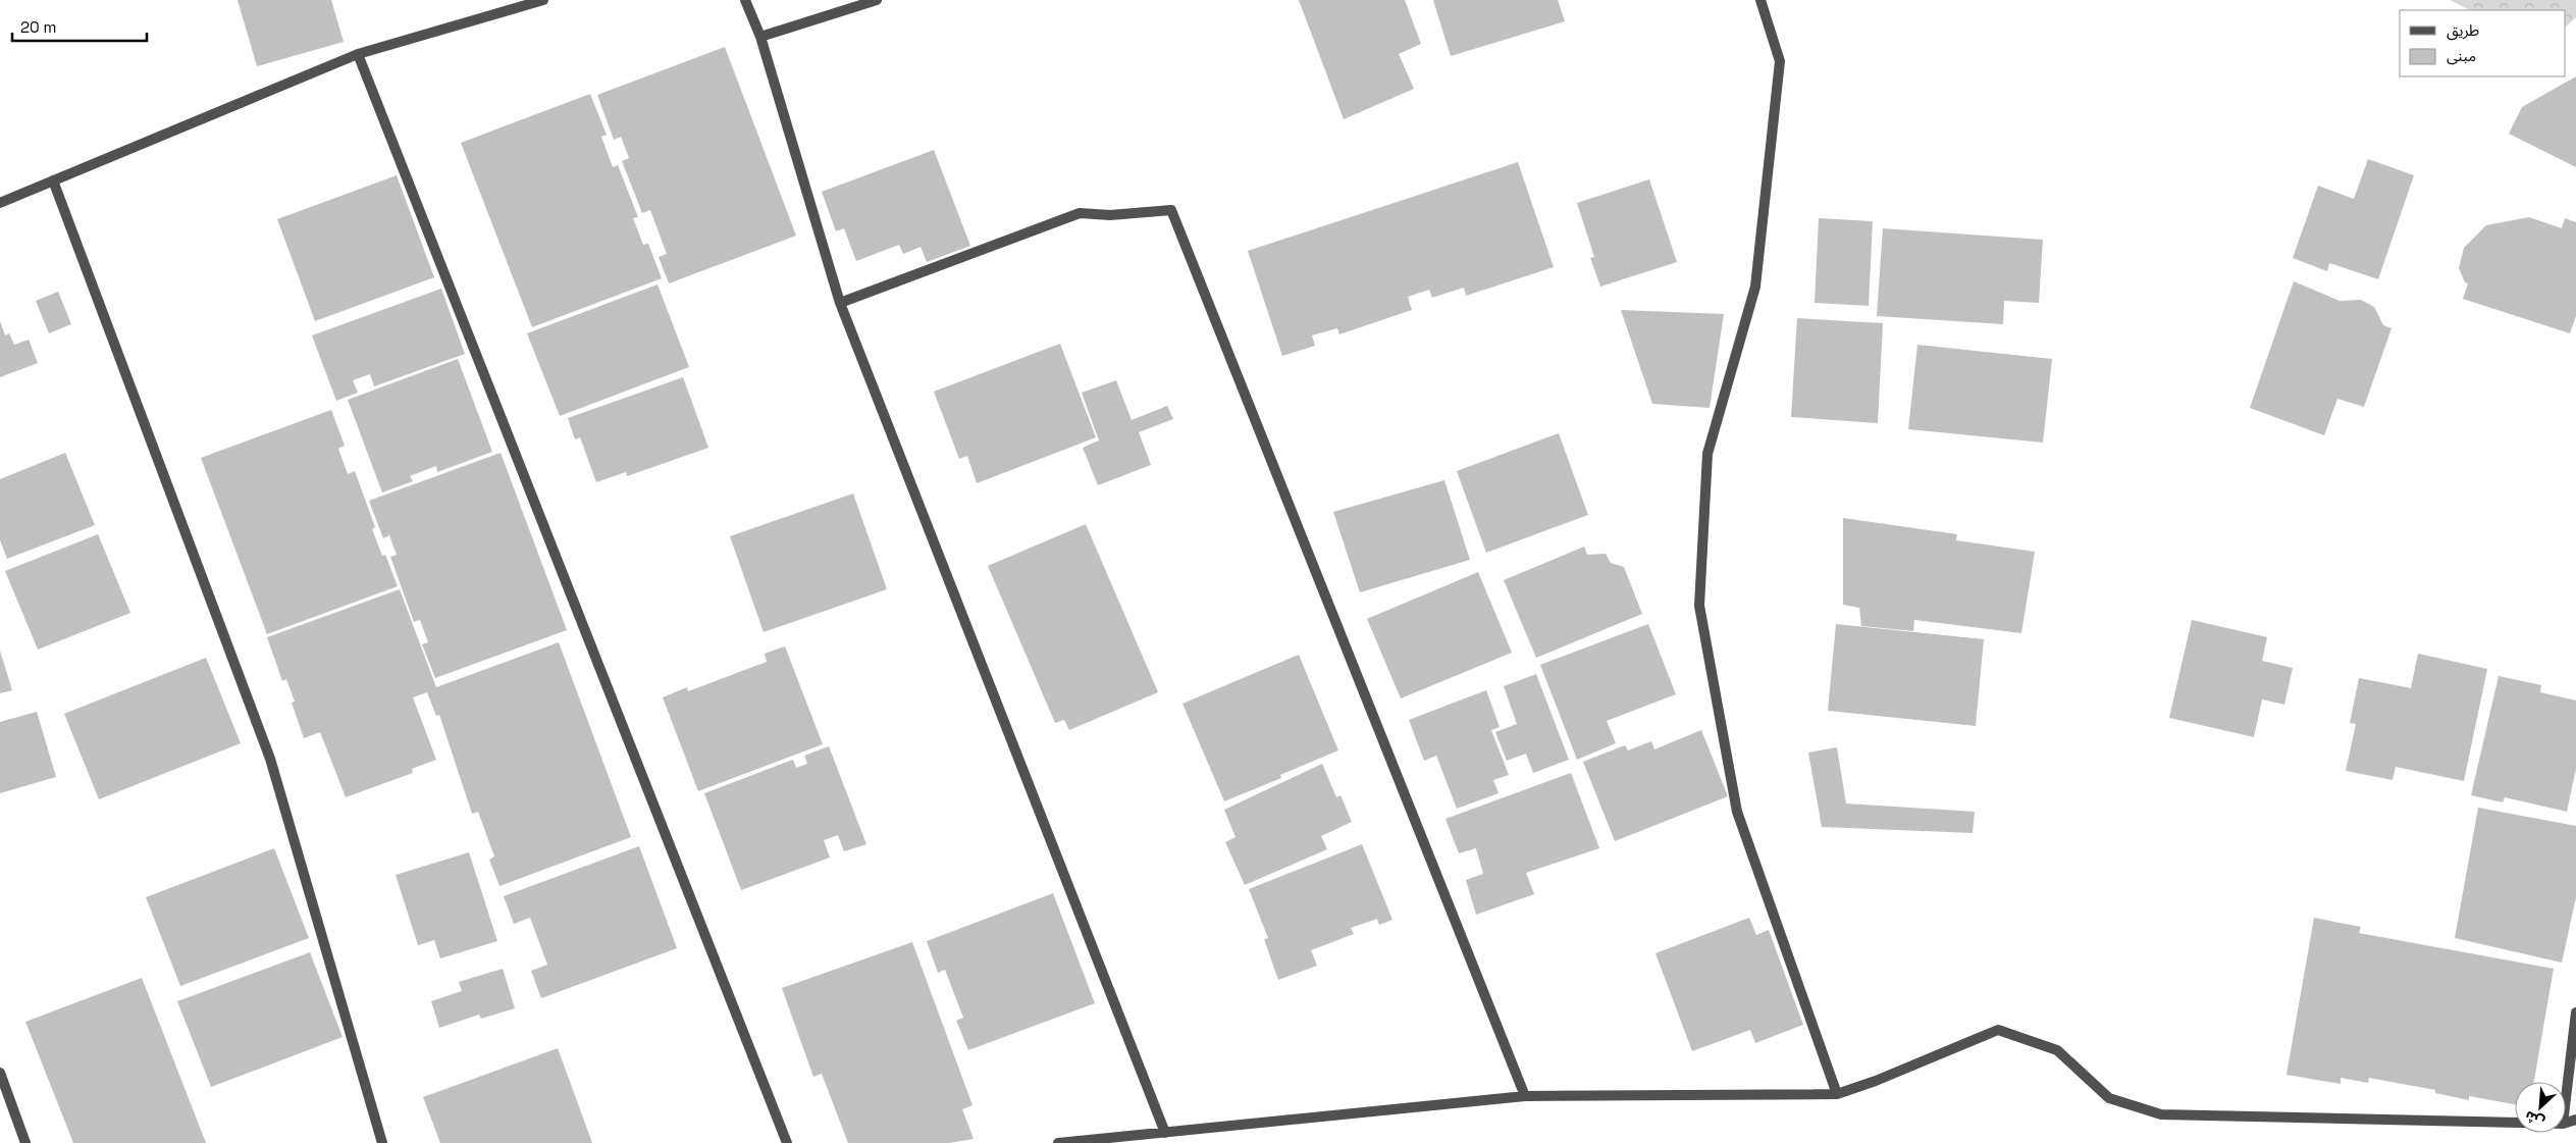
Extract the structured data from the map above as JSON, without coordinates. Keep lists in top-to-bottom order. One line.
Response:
{"legend":["طريق","مبنى"],"scale_bar":"20 m","north":"bottom left"}
